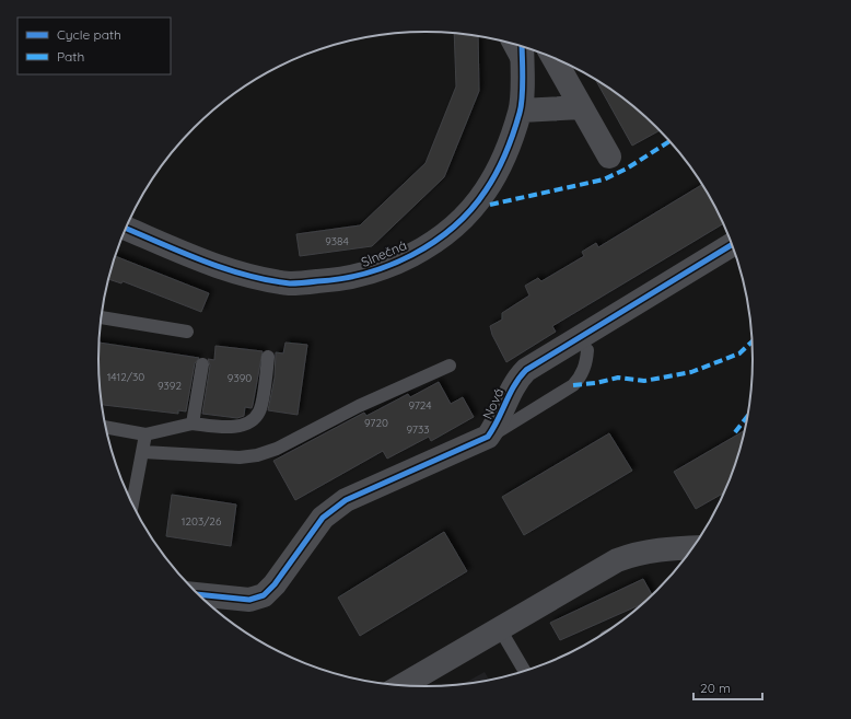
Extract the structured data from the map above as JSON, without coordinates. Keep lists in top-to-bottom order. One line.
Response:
{"streets":{"street":["Slnečná","Nová"]},"house_numbers":["9384","1412/30","9390","9392","9724","9720","9733","1203/26"],"legend":["Cycle path","Path"],"scale_bar":"20 m"}
